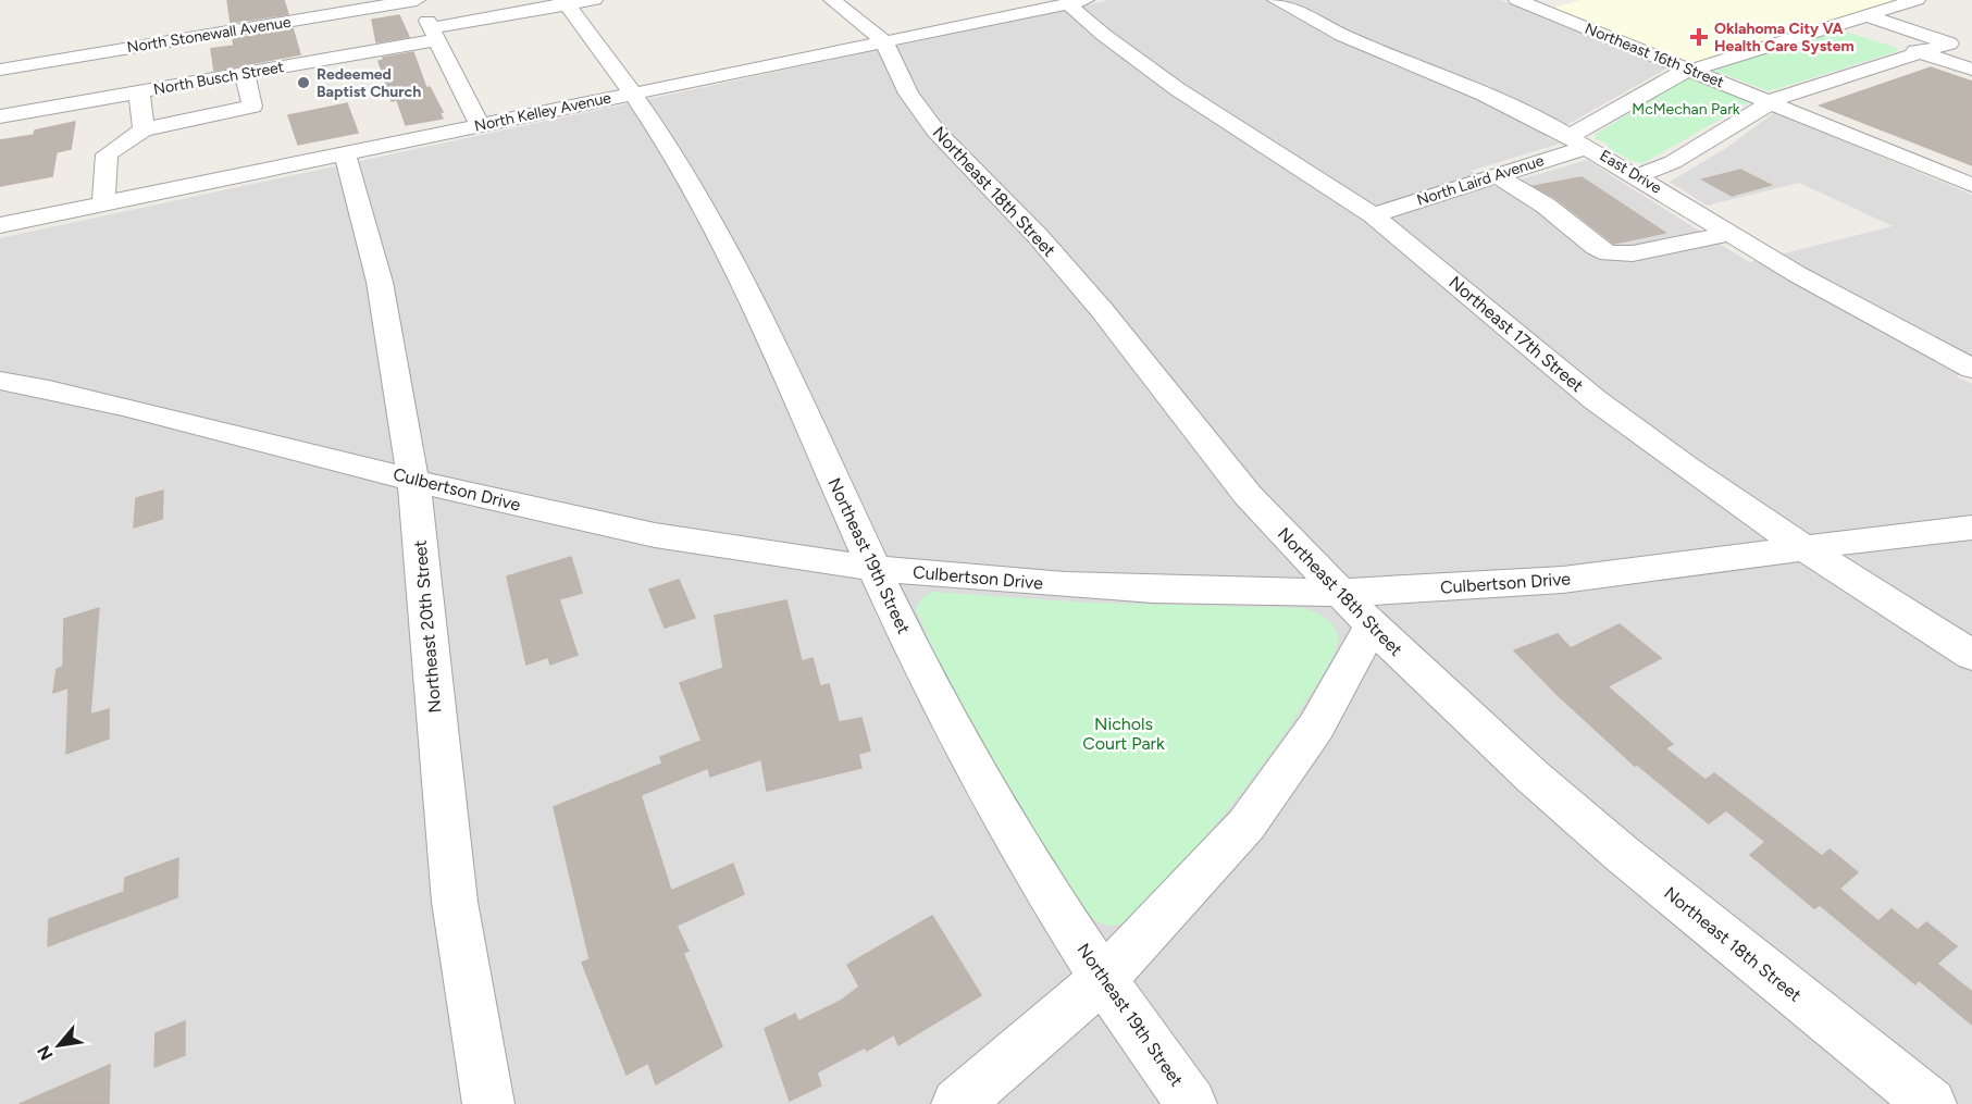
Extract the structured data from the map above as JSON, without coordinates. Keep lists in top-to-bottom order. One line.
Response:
{"streets":{"street":["North Stonewall Avenue","Northeast 16th Street","North Busch Street","North Kelley Avenue","East Drive","North Laird Avenue","Northeast 18th Street","Northeast 17th Street","Culbertson Drive","Northeast 19th Street","Northeast 20th Street"]},"crossings":[["North Kelley Avenue","Northeast 18th Street"],["North Kelley Avenue","Northeast 17th Street"],["North Kelley Avenue","Northeast 19th Street"],["North Kelley Avenue","Northeast 20th Street"],["East Drive","North Laird Avenue"],["North Laird Avenue","Northeast 17th Street"],["Northeast 18th Street","Culbertson Drive"],["Northeast 17th Street","Culbertson Drive"],["Culbertson Drive","Northeast 19th Street"],["Culbertson Drive","Northeast 20th Street"]],"parks":["McMechan Park","Nichols Court Park"],"places":{"health":["Oklahoma City VA Health Care System"],"other":["Redeemed Baptist Church"]},"north":"bottom left"}
